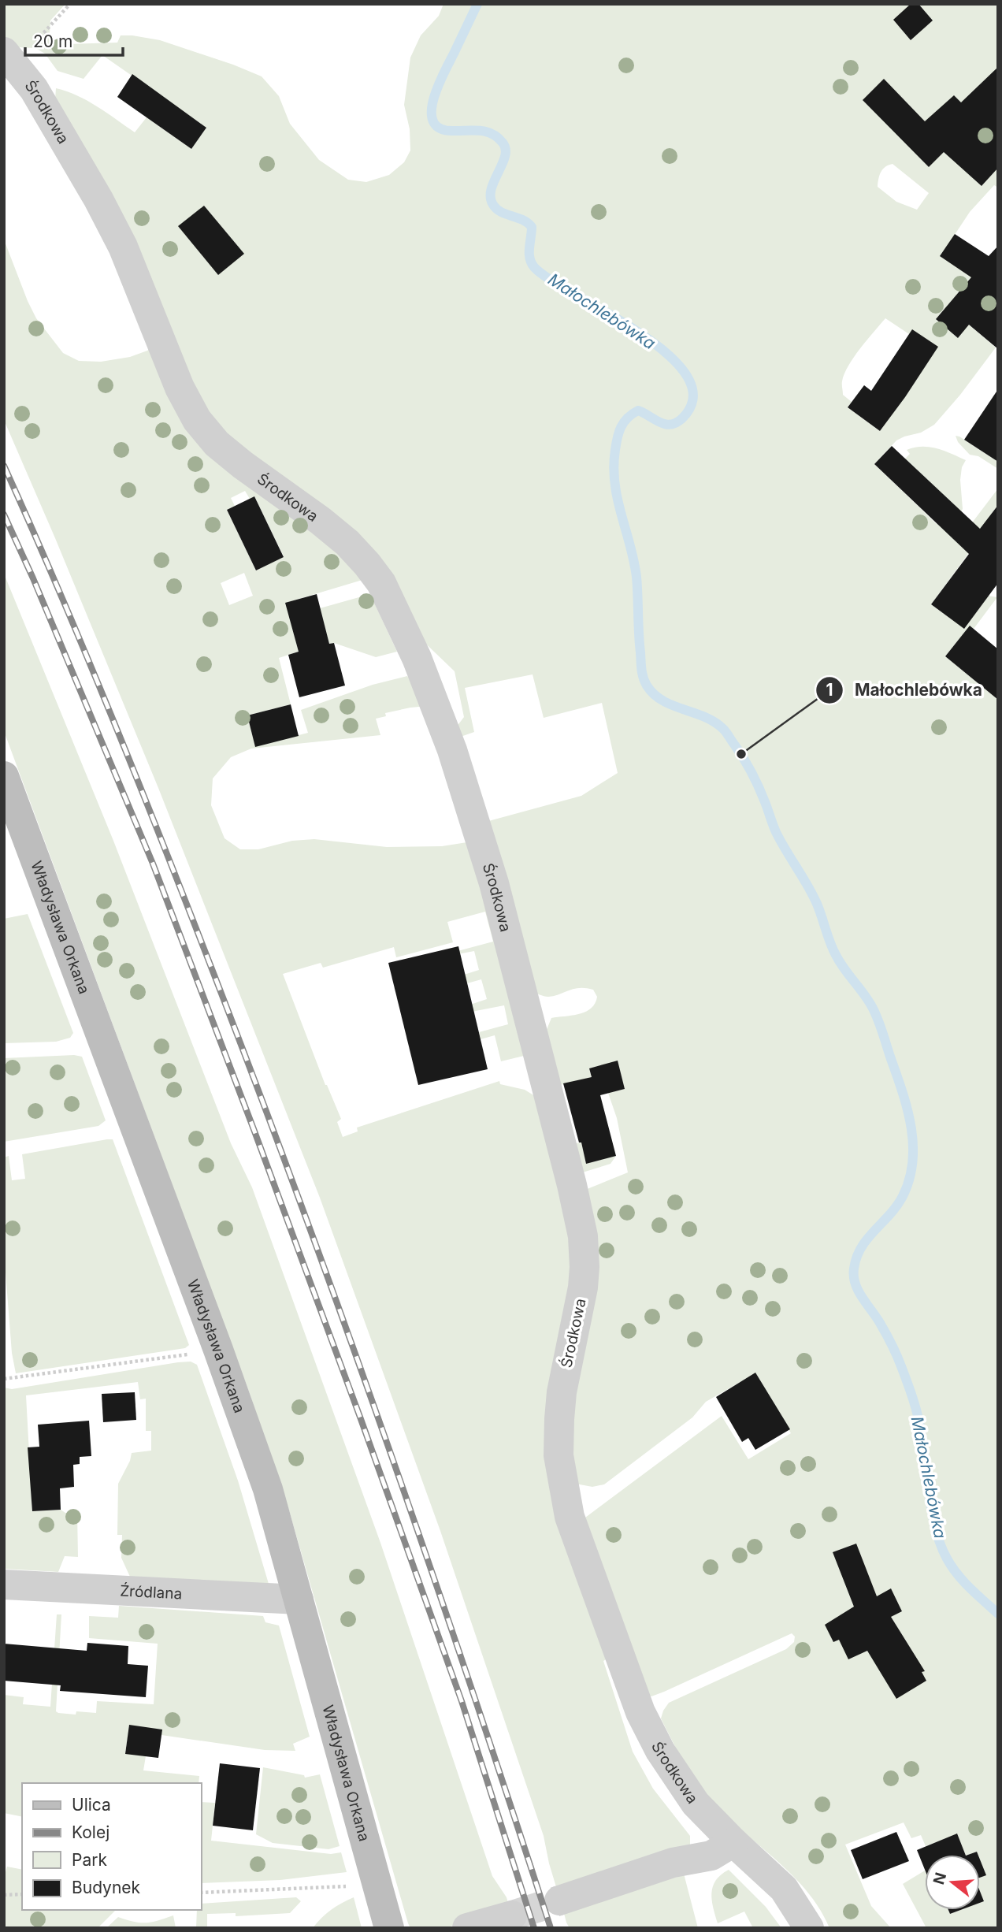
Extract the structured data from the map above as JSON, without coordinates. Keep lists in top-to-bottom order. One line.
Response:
{"streets":{"street":["Środkowa","Władysława Orkana","Źródlana"]},"crossings":[["Władysława Orkana","Źródlana"]],"water":["Małochlebówka"],"places":["Małochlebówka"],"legend":["Ulica","Kolej","Park","Budynek"],"scale_bar":"20 m","north":"left"}
